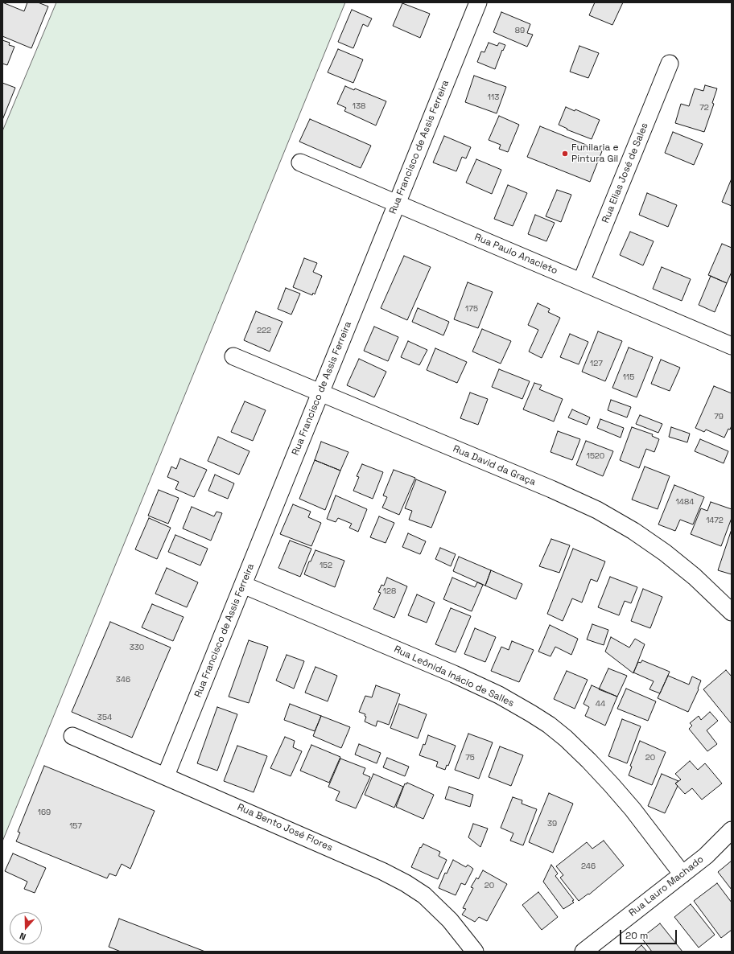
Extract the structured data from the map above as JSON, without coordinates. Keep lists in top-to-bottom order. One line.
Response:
{"streets":{"street":["Rua Francisco de Assis Ferreira","Rua Elias José de Sales","Rua Paulo Anacleto","Rua David da Graça","Rua Leônida Inácio de Salles","Rua Bento José Flores","Rua Lauro Machado"]},"crossings":[["Rua Francisco de Assis Ferreira","Rua Paulo Anacleto"],["Rua Francisco de Assis Ferreira","Rua David da Graça"],["Rua Francisco de Assis Ferreira","Rua Leônida Inácio de Salles"],["Rua Francisco de Assis Ferreira","Rua Bento José Flores"],["Rua Elias José de Sales","Rua Paulo Anacleto"],["Rua Leônida Inácio de Salles","Rua Lauro Machado"]],"places":["Funilaria e Pintura Gil"],"house_numbers":["89","113","138","72","175","222","127","115","79","1520","1484","1472","152","128","330","346","44","354","75","20","169","39","157","246","20"],"scale_bar":"20 m","north":"bottom"}
